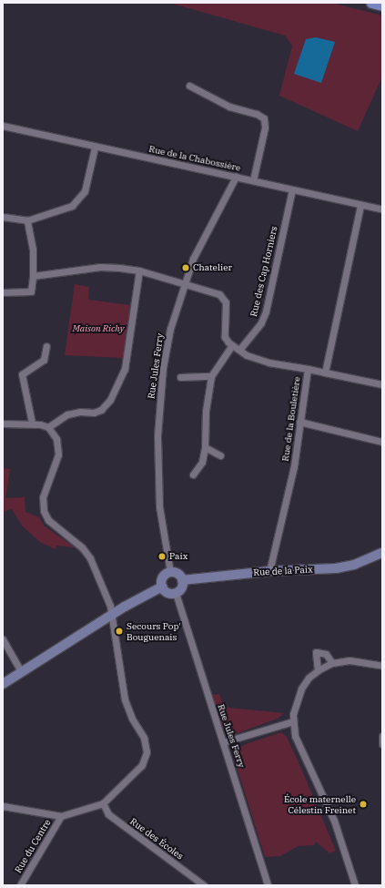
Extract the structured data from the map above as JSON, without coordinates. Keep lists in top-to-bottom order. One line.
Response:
{"streets":{"street":["Rue de la Chabossière","Rue des Cap Horniers","Rue Jules Ferry","Rue de la Bouletière","Rue de la Paix","Rue des Écoles","Rue du Centre"]},"crossings":[["Rue de la Chabossière","Rue des Cap Horniers"],["Rue de la Chabossière","Rue Jules Ferry"],["Rue Jules Ferry","Rue de la Paix"],["Rue de la Bouletière","Rue de la Paix"]],"parks":["Maison Richy"],"places":["Chatelier","Paix","Secours Pop' Bouguenais","École maternelle Célestin Freinet"]}
